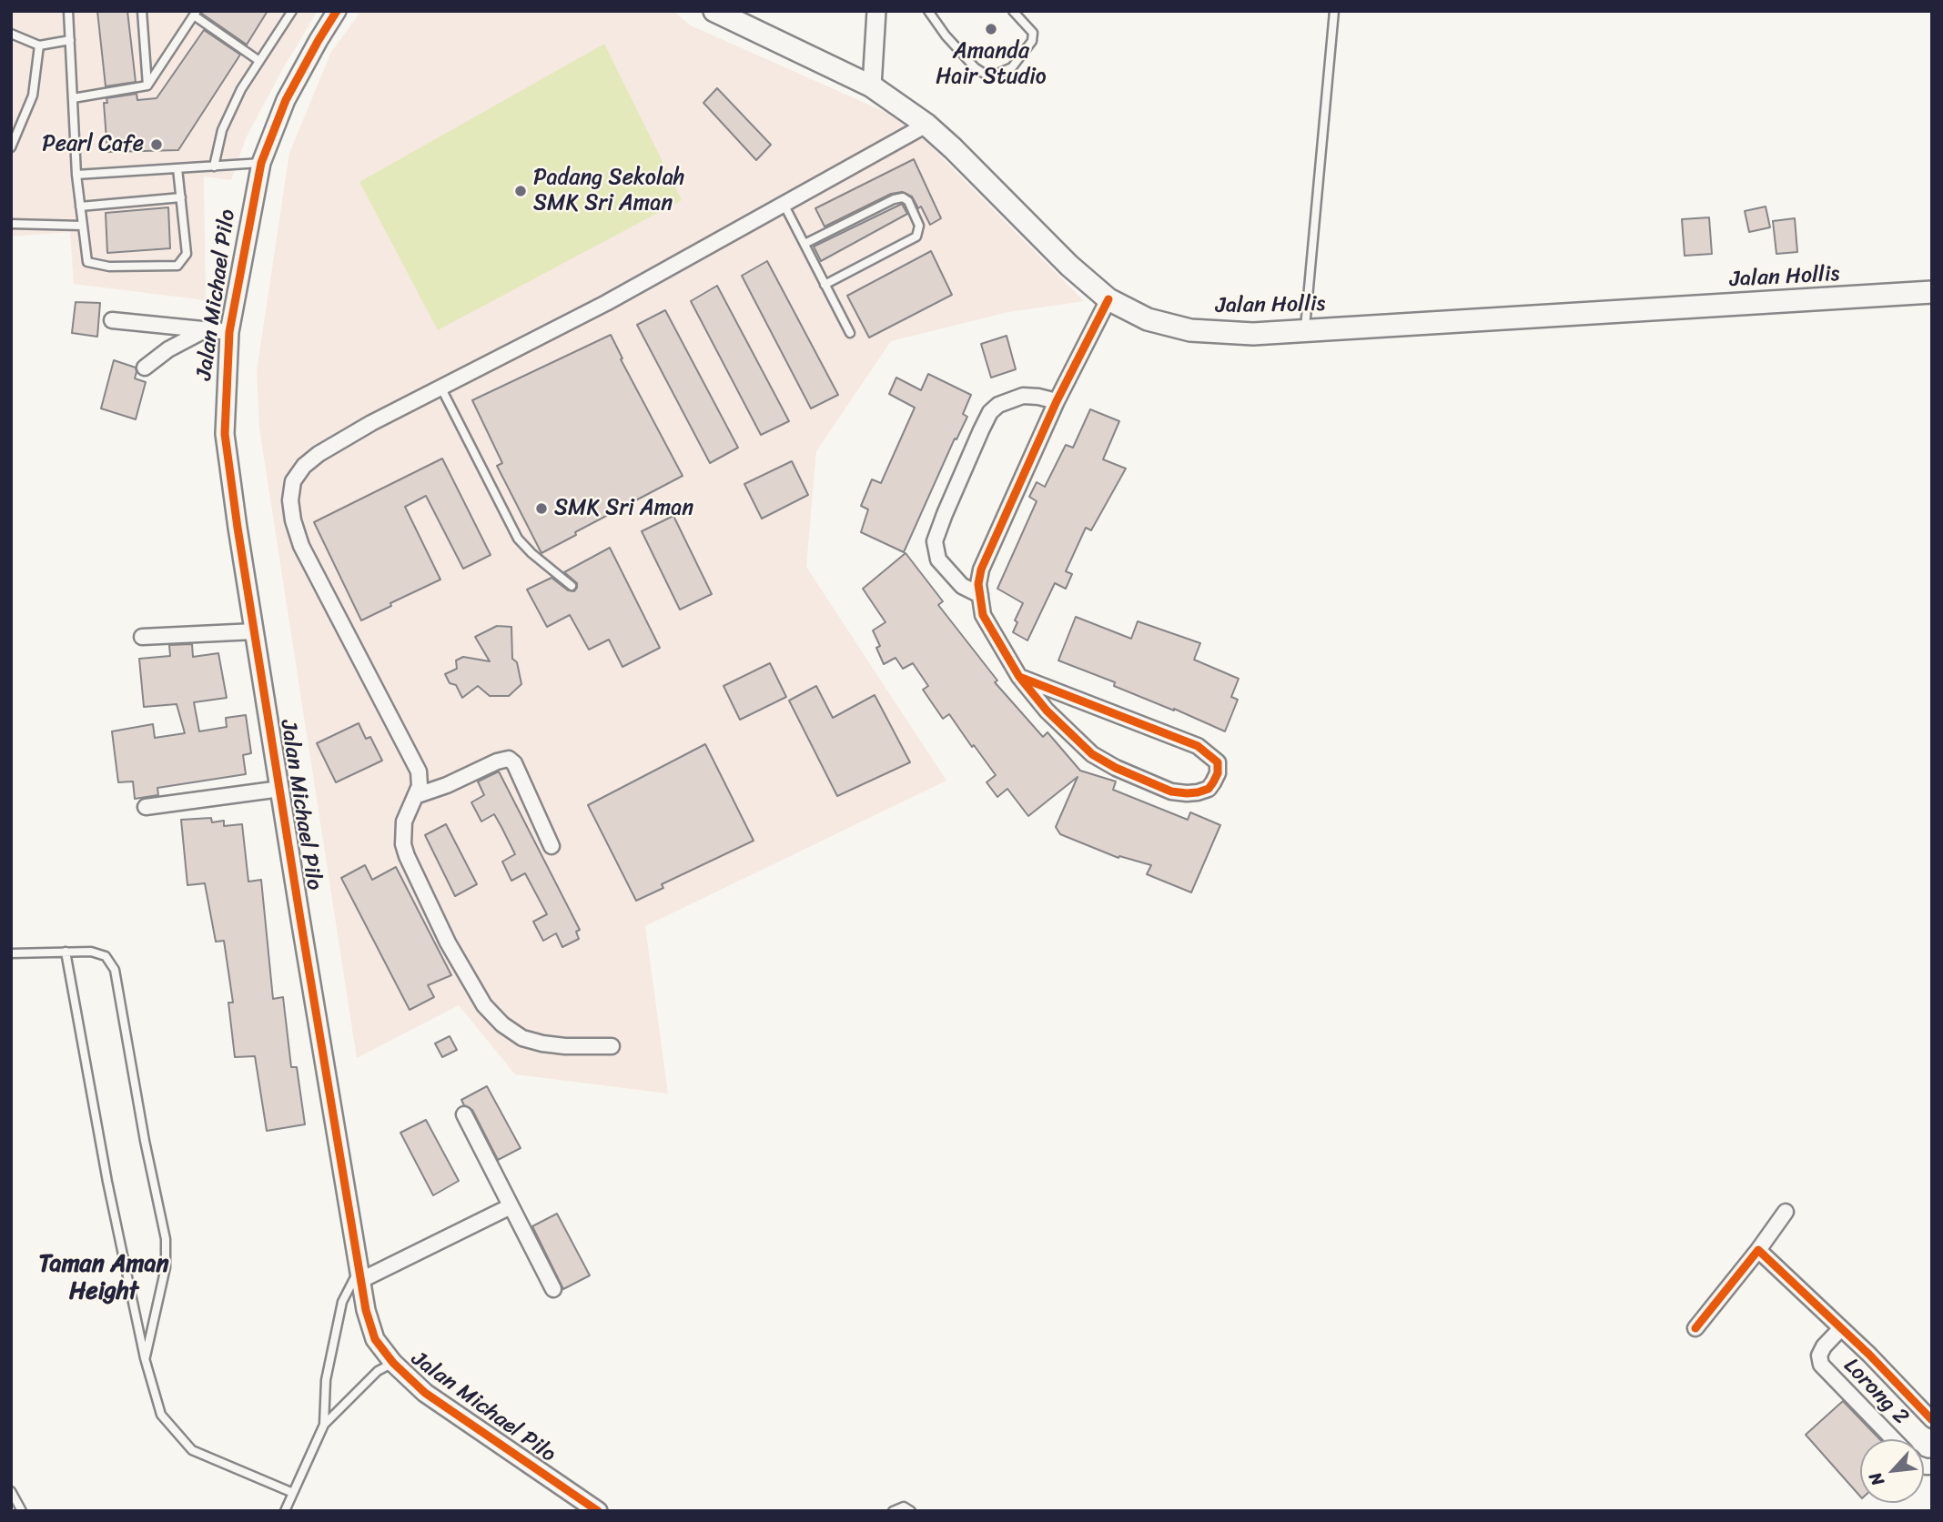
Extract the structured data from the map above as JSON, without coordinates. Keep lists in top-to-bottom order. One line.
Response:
{"streets":{"main road":["Jalan Hollis"],"street":["Jalan Michael Pilo","Lorong 2"]},"districts":["Taman Aman Height"],"places":["Amanda Hair Studio","Pearl Cafe","Padang Sekolah SMK Sri Aman","SMK Sri Aman"],"north":"bottom left"}
